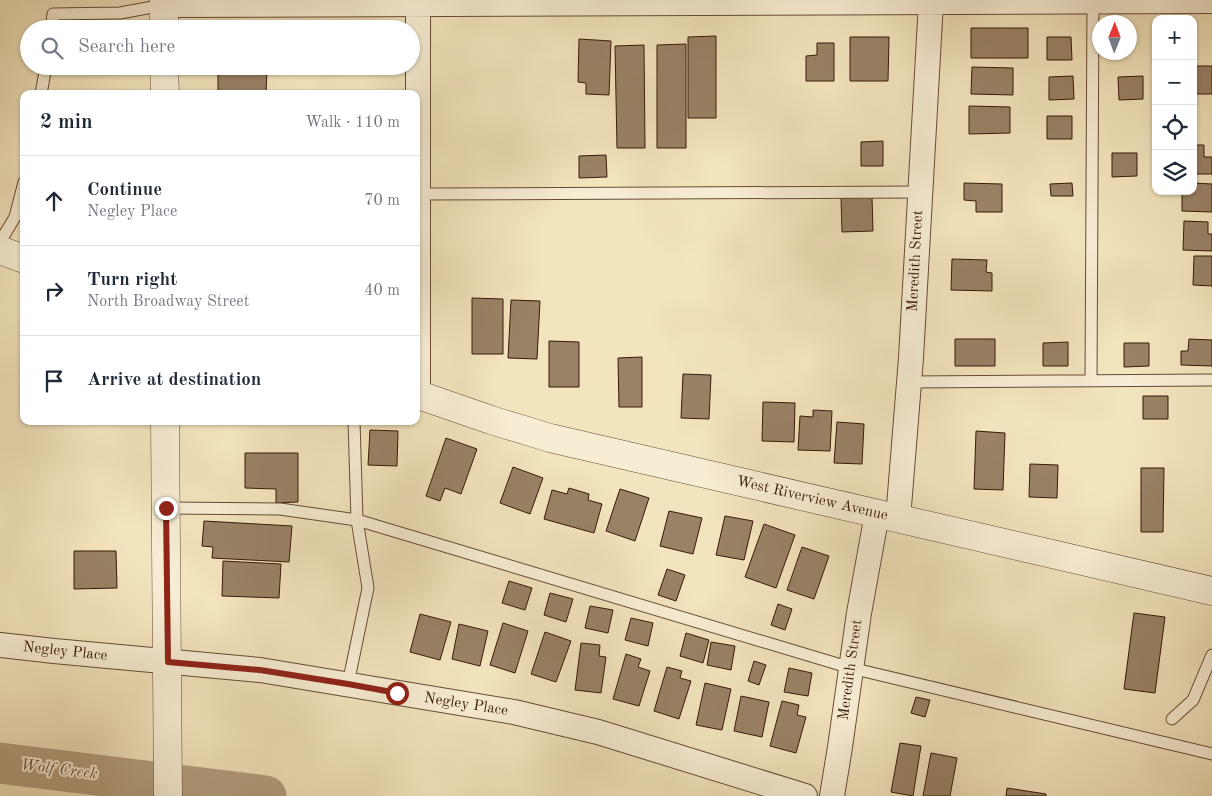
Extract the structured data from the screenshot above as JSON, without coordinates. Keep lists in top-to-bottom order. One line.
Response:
{"streets":{"street":["Meredith Street","West Riverview Avenue","Negley Place"]},"crossings":[["Meredith Street","West Riverview Avenue"]],"water":["Wolf Creek"],"north":"top","page":{"map_buttons":["+","−"],"search":"Search here","heading":["2 min","Walk · 110 m"],"list":[["Continue","Negley Place","70 m"],["Turn right","North Broadway Street","40 m"],"Arrive at destination"]}}
